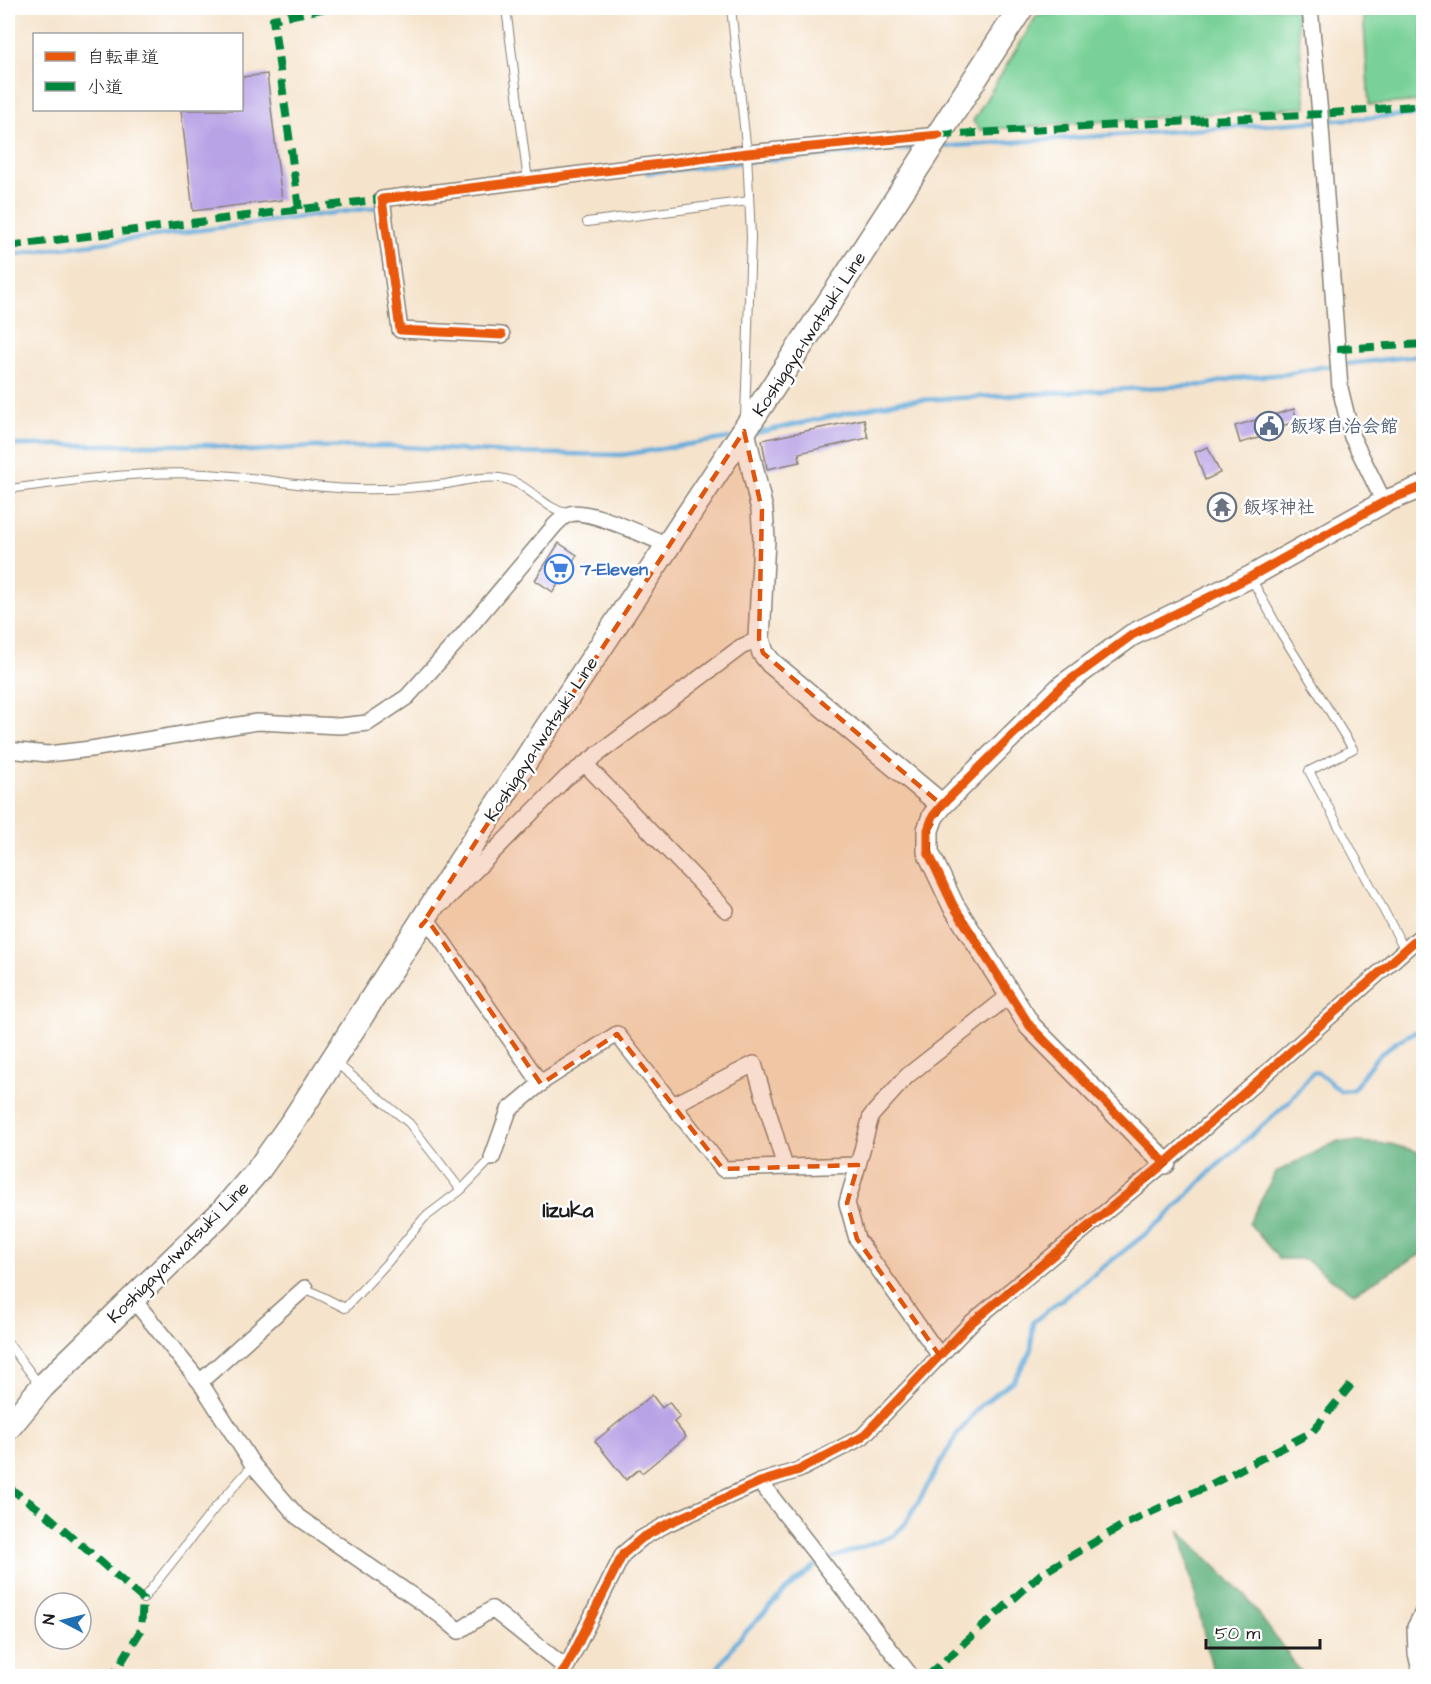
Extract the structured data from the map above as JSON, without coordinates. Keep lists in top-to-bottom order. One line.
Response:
{"streets":{"main road":["Koshigaya-Iwatsuki Line"]},"districts":["Iizuka"],"places":{"public building":["飯塚自治会館"],"temple":["飯塚神社"],"supermarket":["7-Eleven"]},"legend":["自転車道","小道"],"scale_bar":"50 m","north":"left"}
